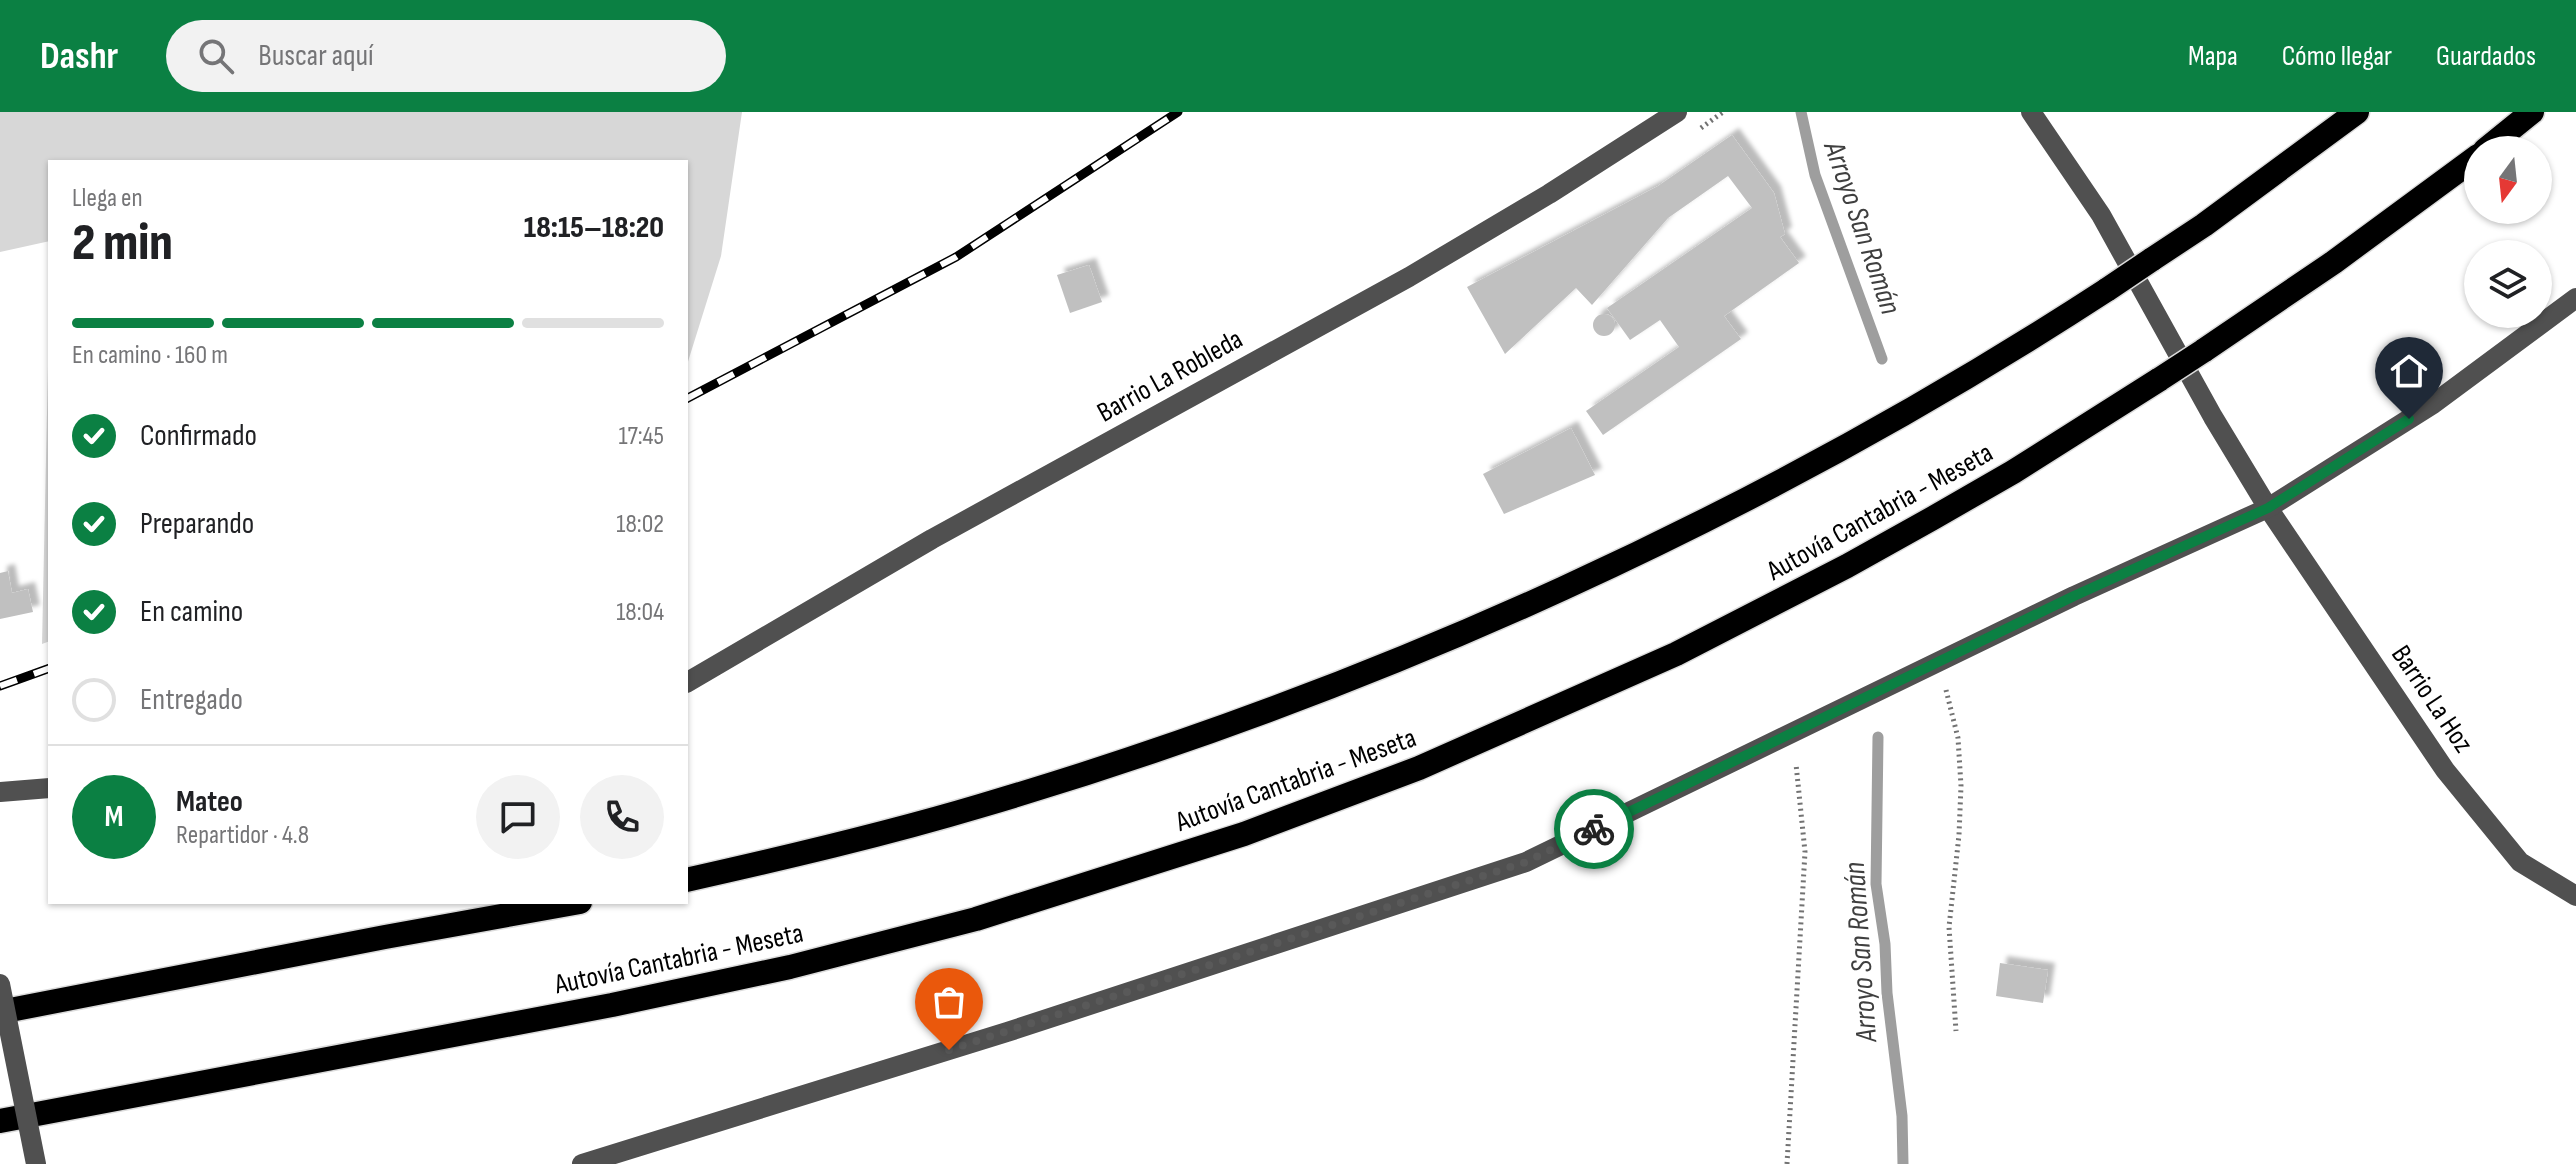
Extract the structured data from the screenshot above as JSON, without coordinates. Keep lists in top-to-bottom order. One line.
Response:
{"streets":{"highway":["Autovía Cantabria - Meseta"],"street":["Barrio La Robleda","Barrio La Hoz"]},"water":["Arroyo San Román"],"north":"bottom","page":{"header":"Dashr","search":"Buscar aquí","nav":["Mapa","Cómo llegar","Guardados"],"heading":["2 min","Llega en","18:15–18:20"],"panel":["Mateo","Repartidor · 4.8"],"bar":"En camino · 160 m","list":[["Confirmado","17:45"],["Preparando","18:02"],["En camino","18:04"],"Entregado"],"round":"M"}}
